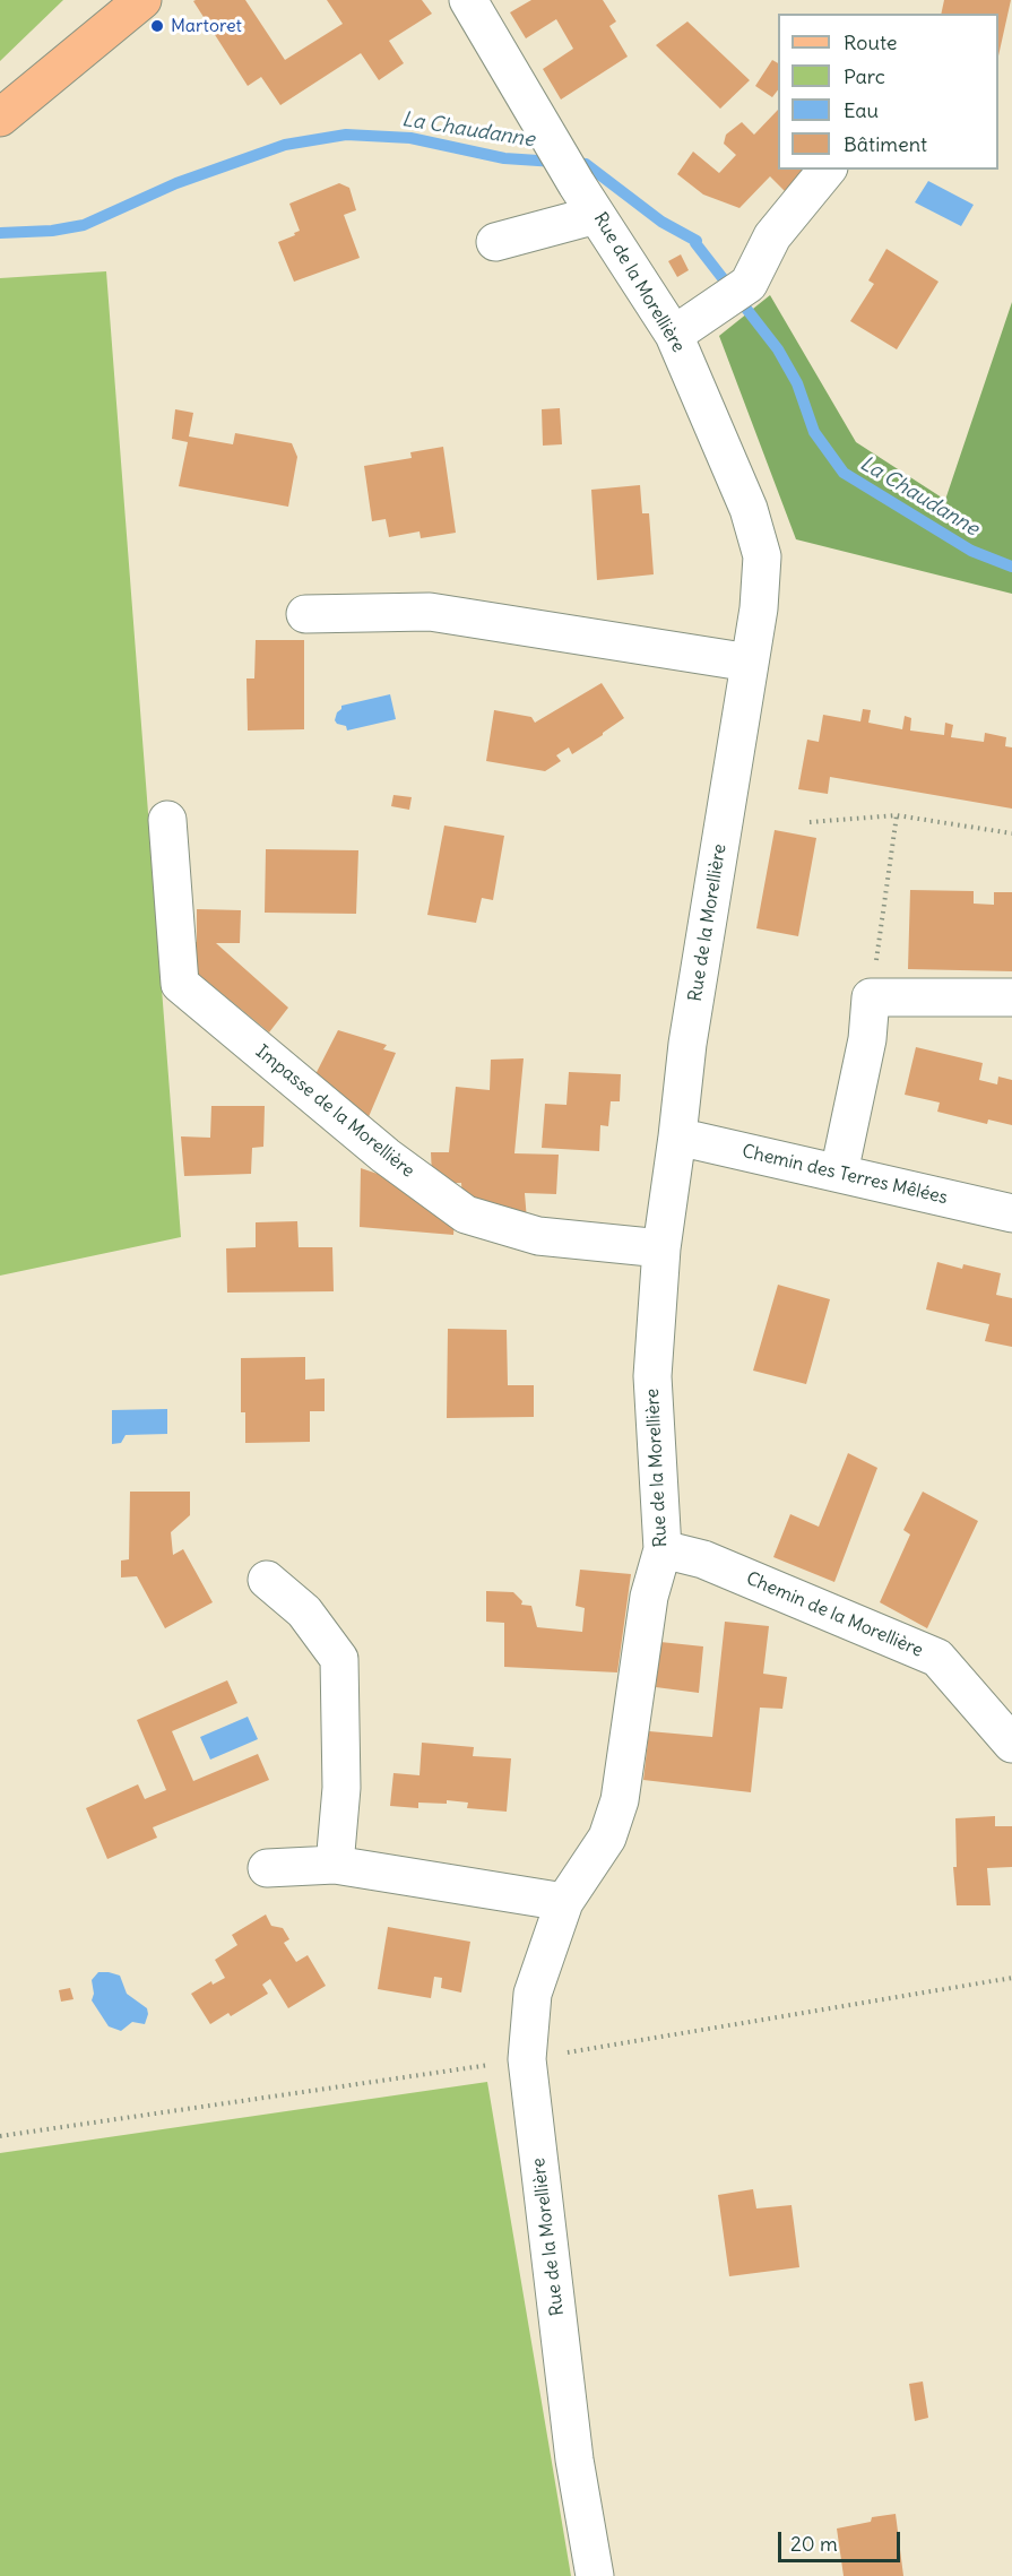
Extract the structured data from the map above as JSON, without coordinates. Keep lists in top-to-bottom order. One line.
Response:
{"streets":{"street":["Rue de la Morellière","Impasse de la Morellière","Chemin des Terres Mêlées","Chemin de la Morellière"]},"crossings":[["Rue de la Morellière","Impasse de la Morellière"],["Rue de la Morellière","Chemin des Terres Mêlées"],["Rue de la Morellière","Chemin de la Morellière"]],"water":["La Chaudanne"],"places":["Martoret"],"legend":["Route","Parc","Eau","Bâtiment"],"scale_bar":"20 m"}
